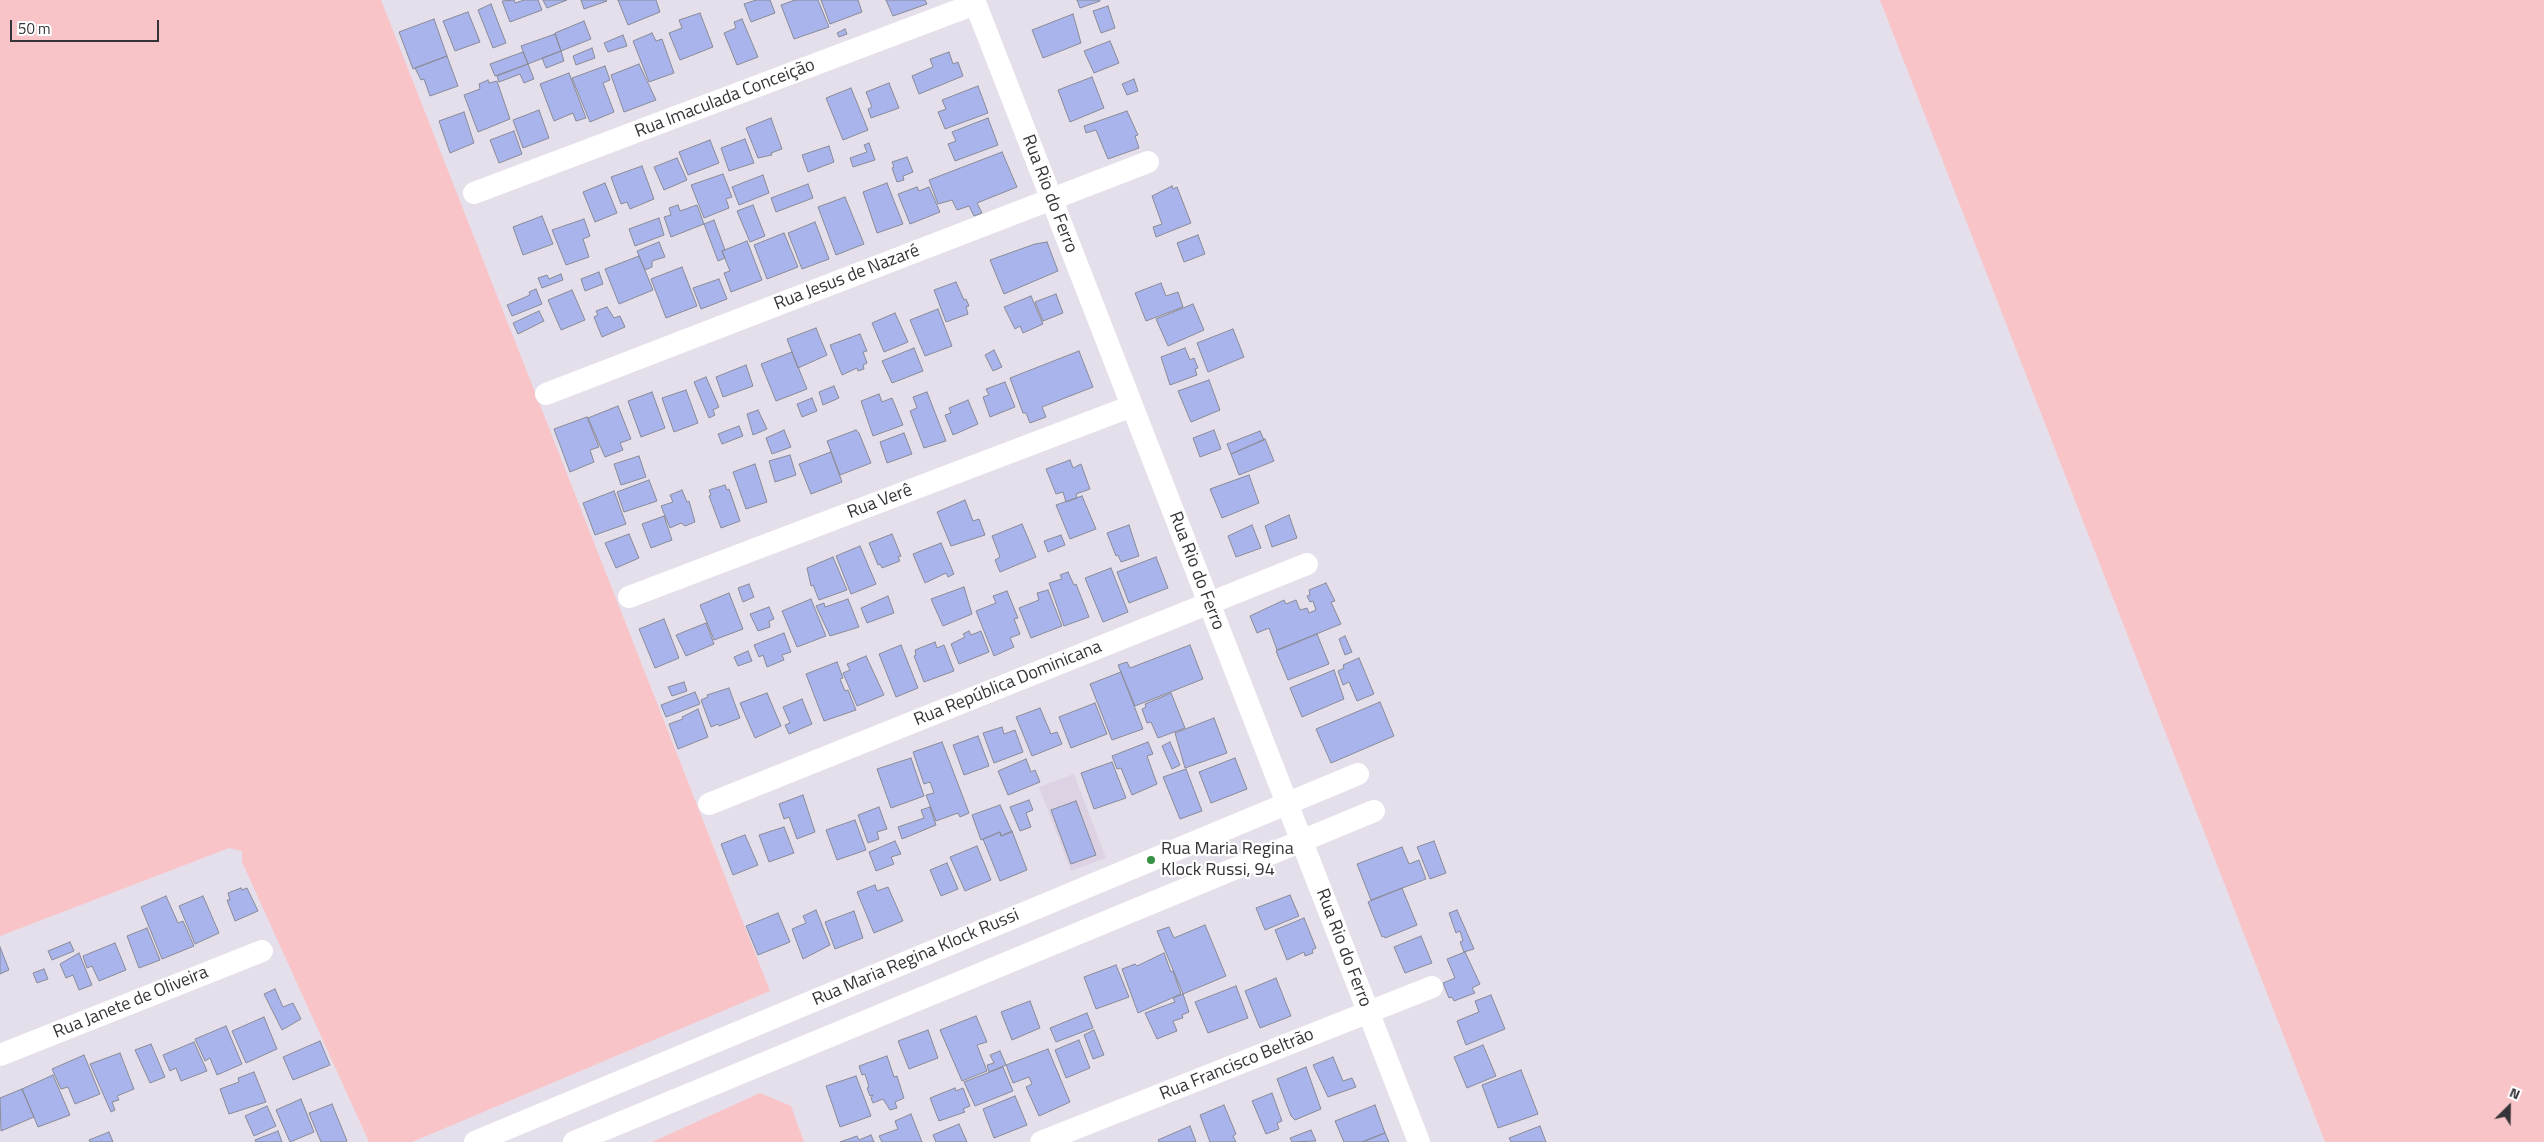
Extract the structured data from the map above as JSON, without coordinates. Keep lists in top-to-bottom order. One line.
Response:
{"streets":{"street":["Rua Imaculada Conceição","Rua Rio do Ferro","Rua Jesus de Nazaré","Rua Verê","Rua República Dominicana","Rua Maria Regina Klock Russi","Rua Janete de Oliveira","Rua Francisco Beltrão"]},"crossings":[["Rua Imaculada Conceição","Rua Rio do Ferro"],["Rua Rio do Ferro","Rua Jesus de Nazaré"],["Rua Rio do Ferro","Rua Verê"],["Rua Rio do Ferro","Rua República Dominicana"],["Rua Rio do Ferro","Rua Maria Regina Klock Russi"],["Rua Rio do Ferro","Rua Francisco Beltrão"]],"places":["Rua Maria Regina Klock Russi, 94"],"scale_bar":"50 m","north":"top right"}
